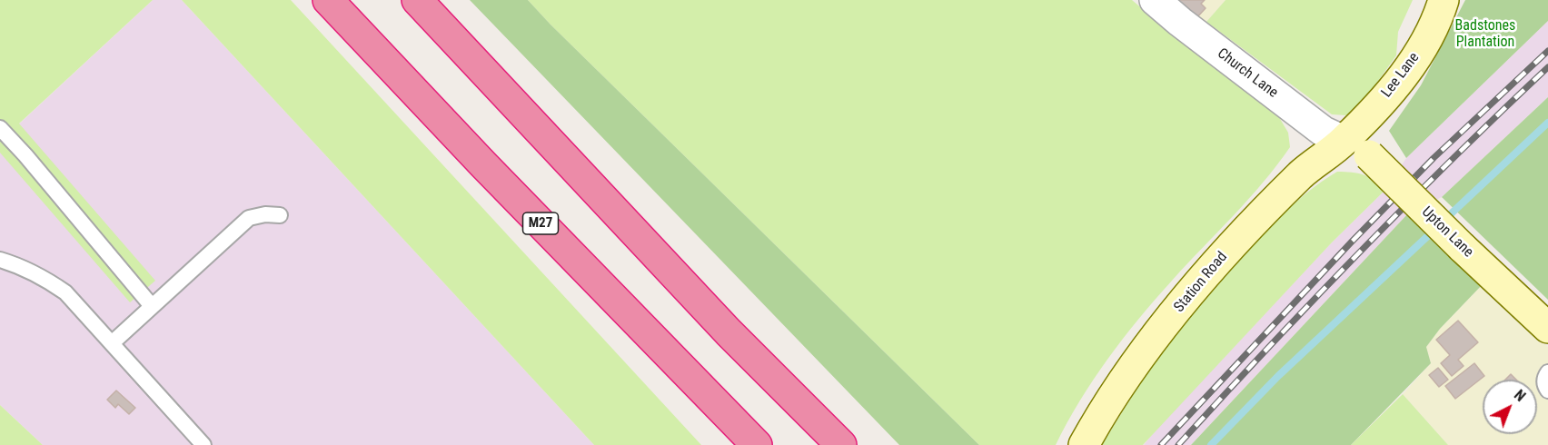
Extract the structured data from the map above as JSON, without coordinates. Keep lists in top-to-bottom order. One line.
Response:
{"streets":{"highway":["M27"],"street":["Church Lane","Lee Lane","Upton Lane","Station Road"]},"crossings":[["Church Lane","Lee Lane"],["Church Lane","Upton Lane"],["Church Lane","Station Road"],["Lee Lane","Upton Lane"],["Lee Lane","Station Road"],["Upton Lane","Station Road"]],"parks":["Badstones Plantation"],"north":"top right"}
